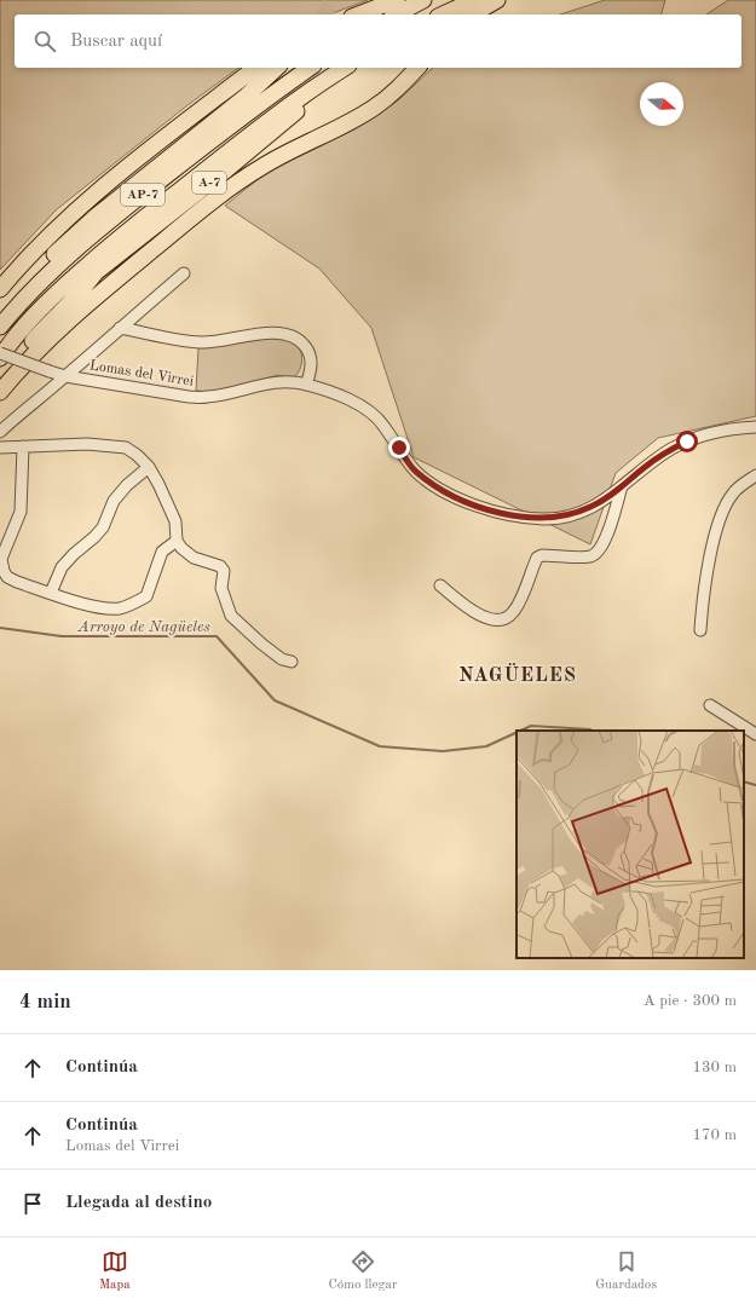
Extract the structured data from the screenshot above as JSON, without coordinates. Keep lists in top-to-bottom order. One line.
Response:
{"streets":{"highway":["A-7","AP-7"],"street":["Lomas del Virrei"]},"crossings":[["A-7","AP-7"]],"districts":["NAGÜELES"],"water":["Arroyo de Nagüeles"],"north":"right","page":{"search":"Buscar aquí","heading":["4 min","A pie · 300 m"],"list":[["Continúa","130 m"],["Continúa","Lomas del Virrei","170 m"],"Llegada al destino"],"nav":["Mapa","Cómo llegar","Guardados"]}}
